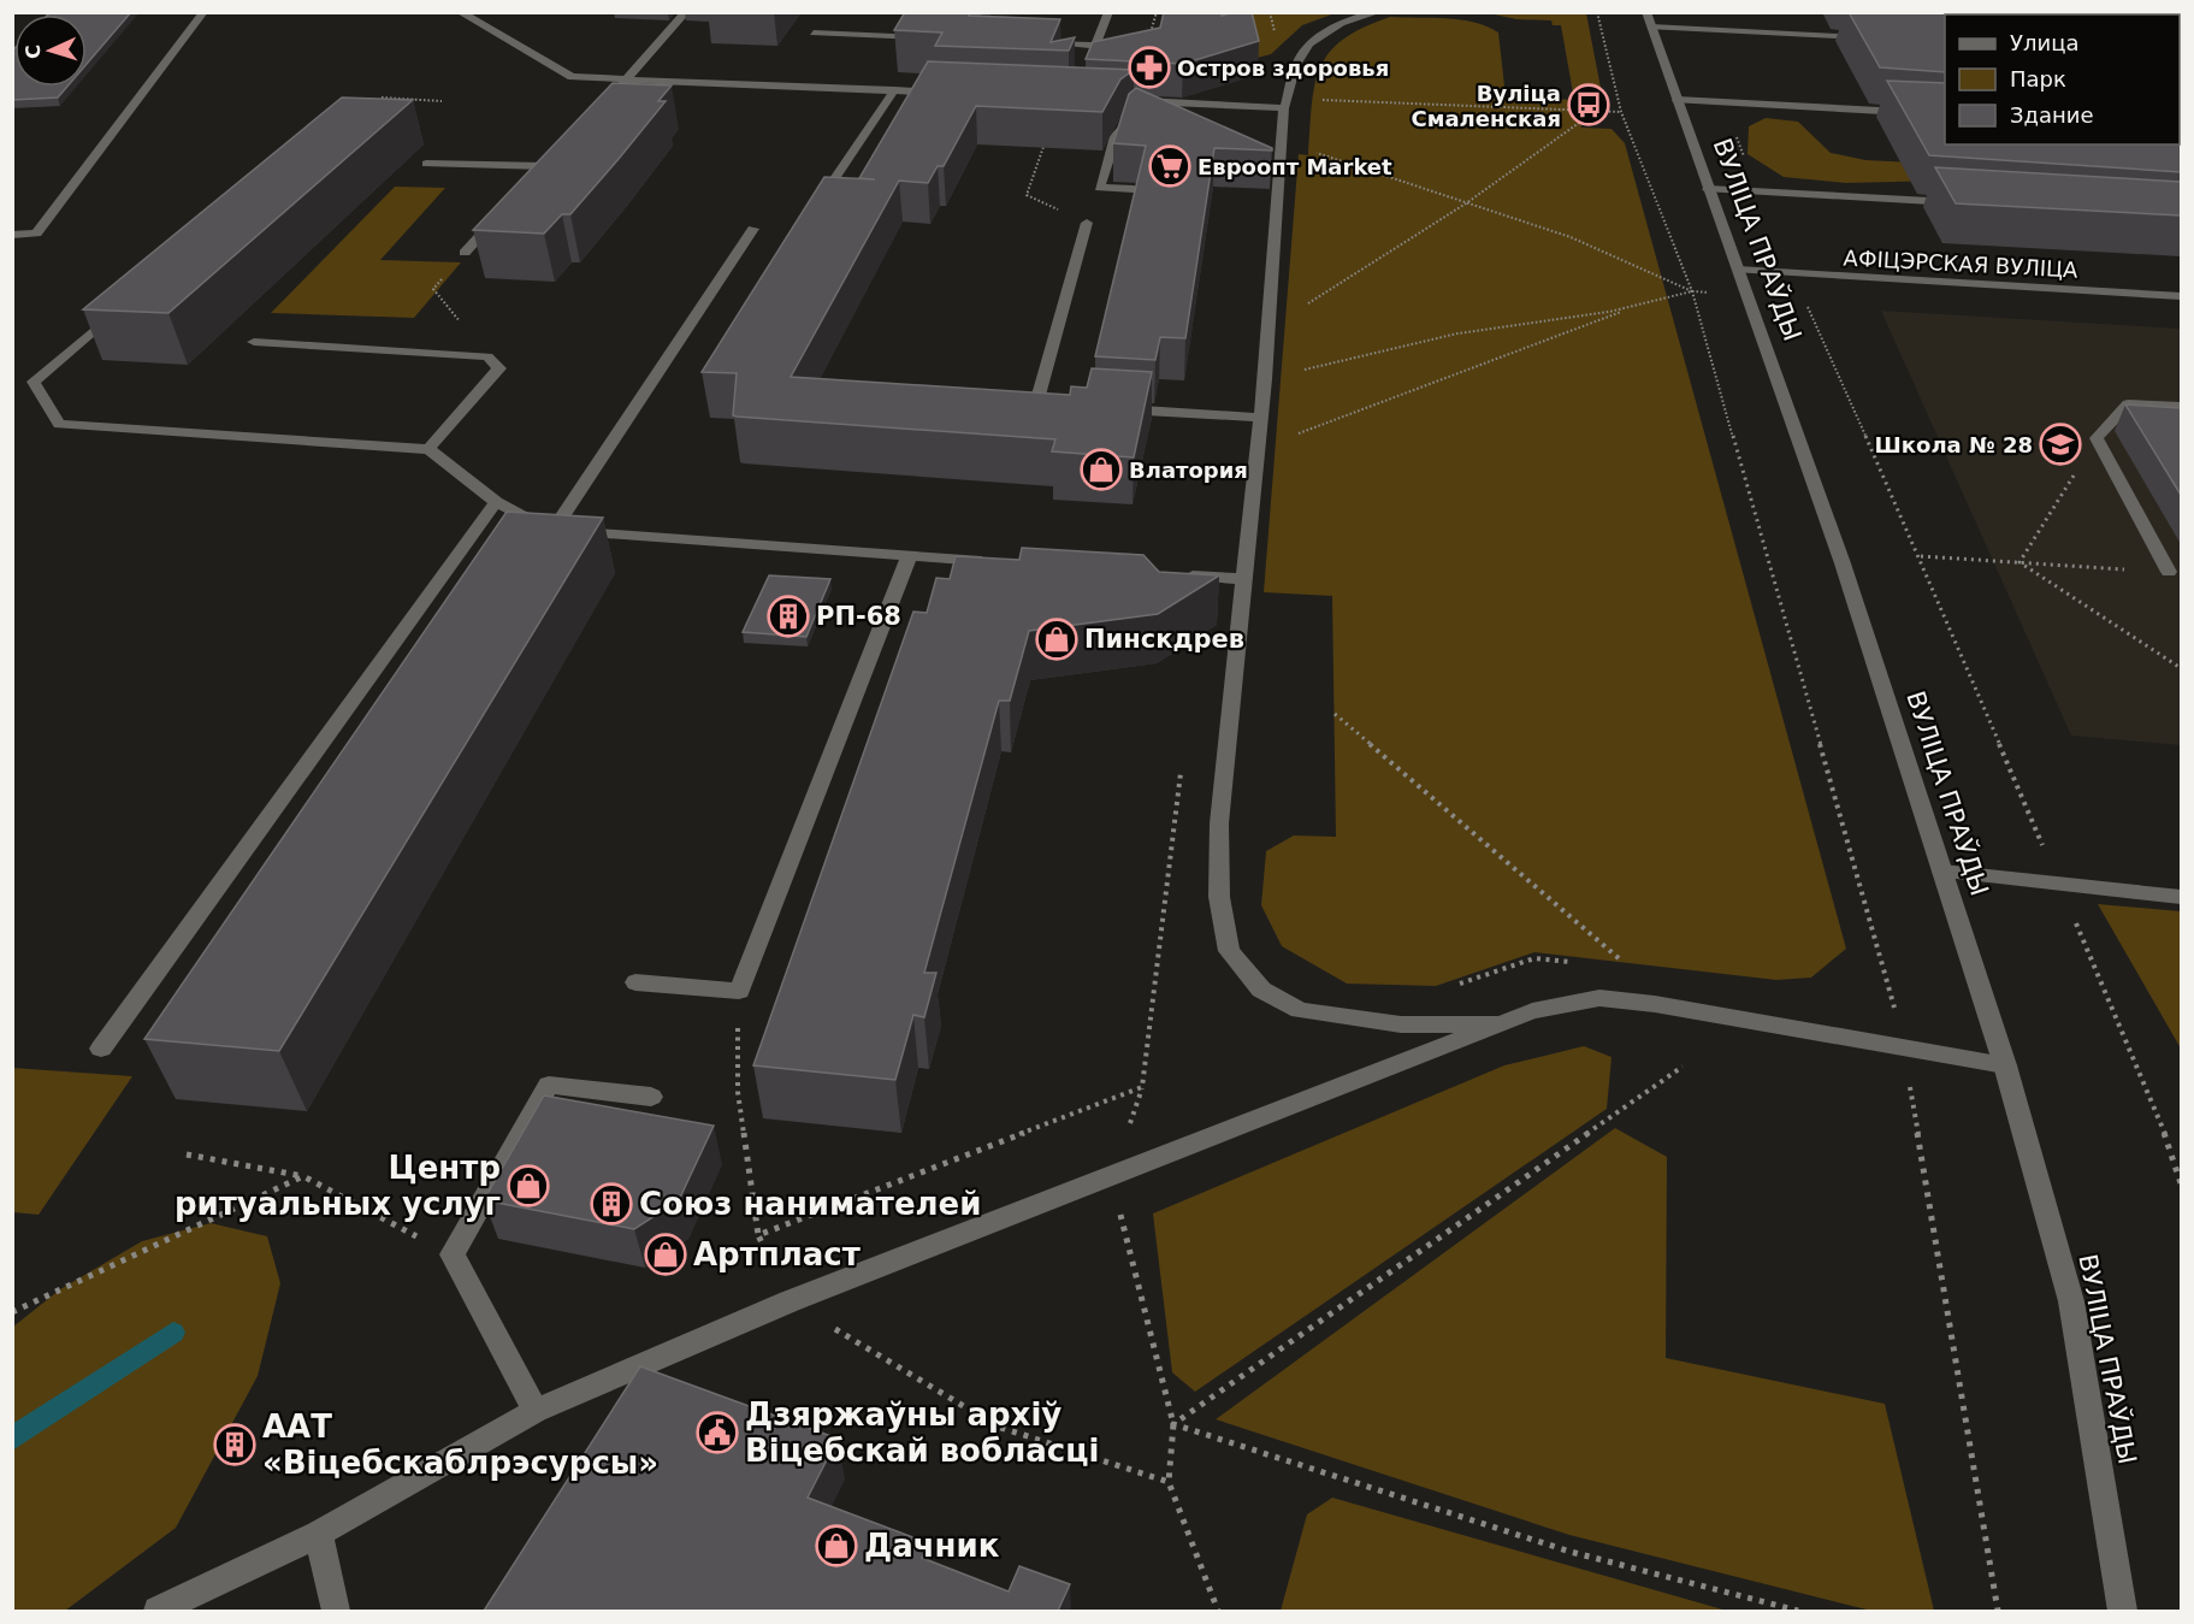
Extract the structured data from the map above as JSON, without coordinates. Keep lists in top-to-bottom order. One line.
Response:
{"streets":{"main road":["ВУЛІЦА ПРАЎДЫ","АФІЦЭРСКАЯ ВУЛІЦА"]},"crossings":[["ВУЛІЦА ПРАЎДЫ","АФІЦЭРСКАЯ ВУЛІЦА"]],"places":{"pharmacy":["Остров здоровья"],"bus stop":["Вуліца Смаленская"],"supermarket":["Евроопт Market"],"school or university":["Школа № 28"],"shop":["Влатория","Пинскдрев","Центр ритуальных услуг","Артпласт","Дачник"],"building":["РП-68","Союз нанимателей","ААТ «Віцебскаблрэсурсы»"],"public building":["Дзяржаўны архіў Віцебскай вобласці"]},"legend":["Улица","Парк","Здание"],"north":"left"}
